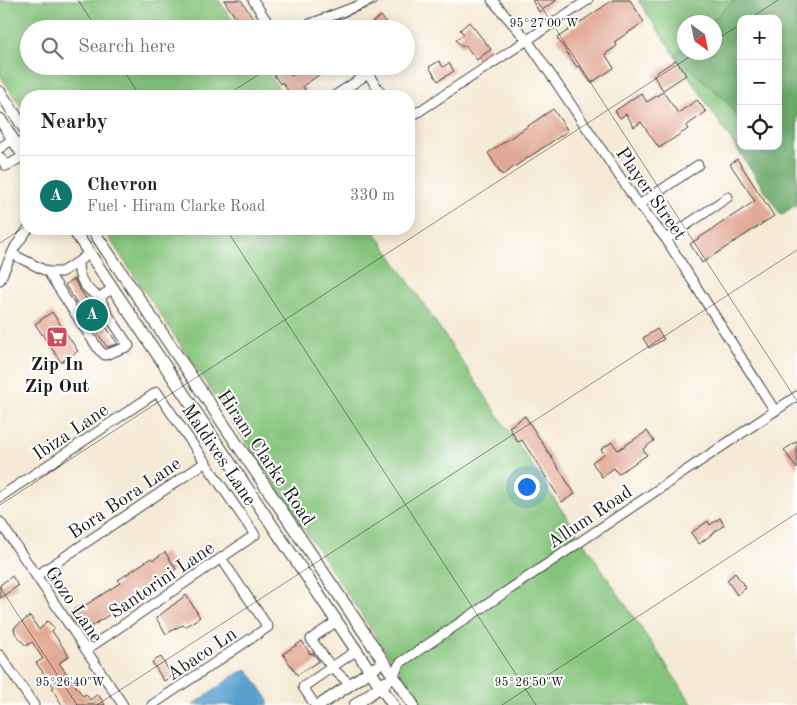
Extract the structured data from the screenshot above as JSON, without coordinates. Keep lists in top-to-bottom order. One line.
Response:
{"streets":{"main road":["Hiram Clarke Road"],"street":["Player Street","Ibiza Lane","Maldives Lane","Bora Bora Lane","Allum Road","Santorini Lane","Gozo Lane","Abaco Ln"]},"crossings":[["Player Street","Allum Road"],["Ibiza Lane","Maldives Lane"],["Maldives Lane","Bora Bora Lane"],["Maldives Lane","Santorini Lane"],["Hiram Clarke Road","Allum Road"],["Bora Bora Lane","Gozo Lane"],["Santorini Lane","Gozo Lane"],["Santorini Lane","Abaco Ln"]],"places":{"supermarket":["Zip In Zip Out"]},"north":"bottom right","page":{"map_buttons":["+","−"],"search":"Search here","heading":"Nearby","list":[{"mark":"A","name":"Chevron","note":"Fuel · Hiram Clarke Road","value":"330 m"}],"pins":"A"},"coordinates":["95°27'00\"W","95°26'40\"W","95°26'50\"W"]}
